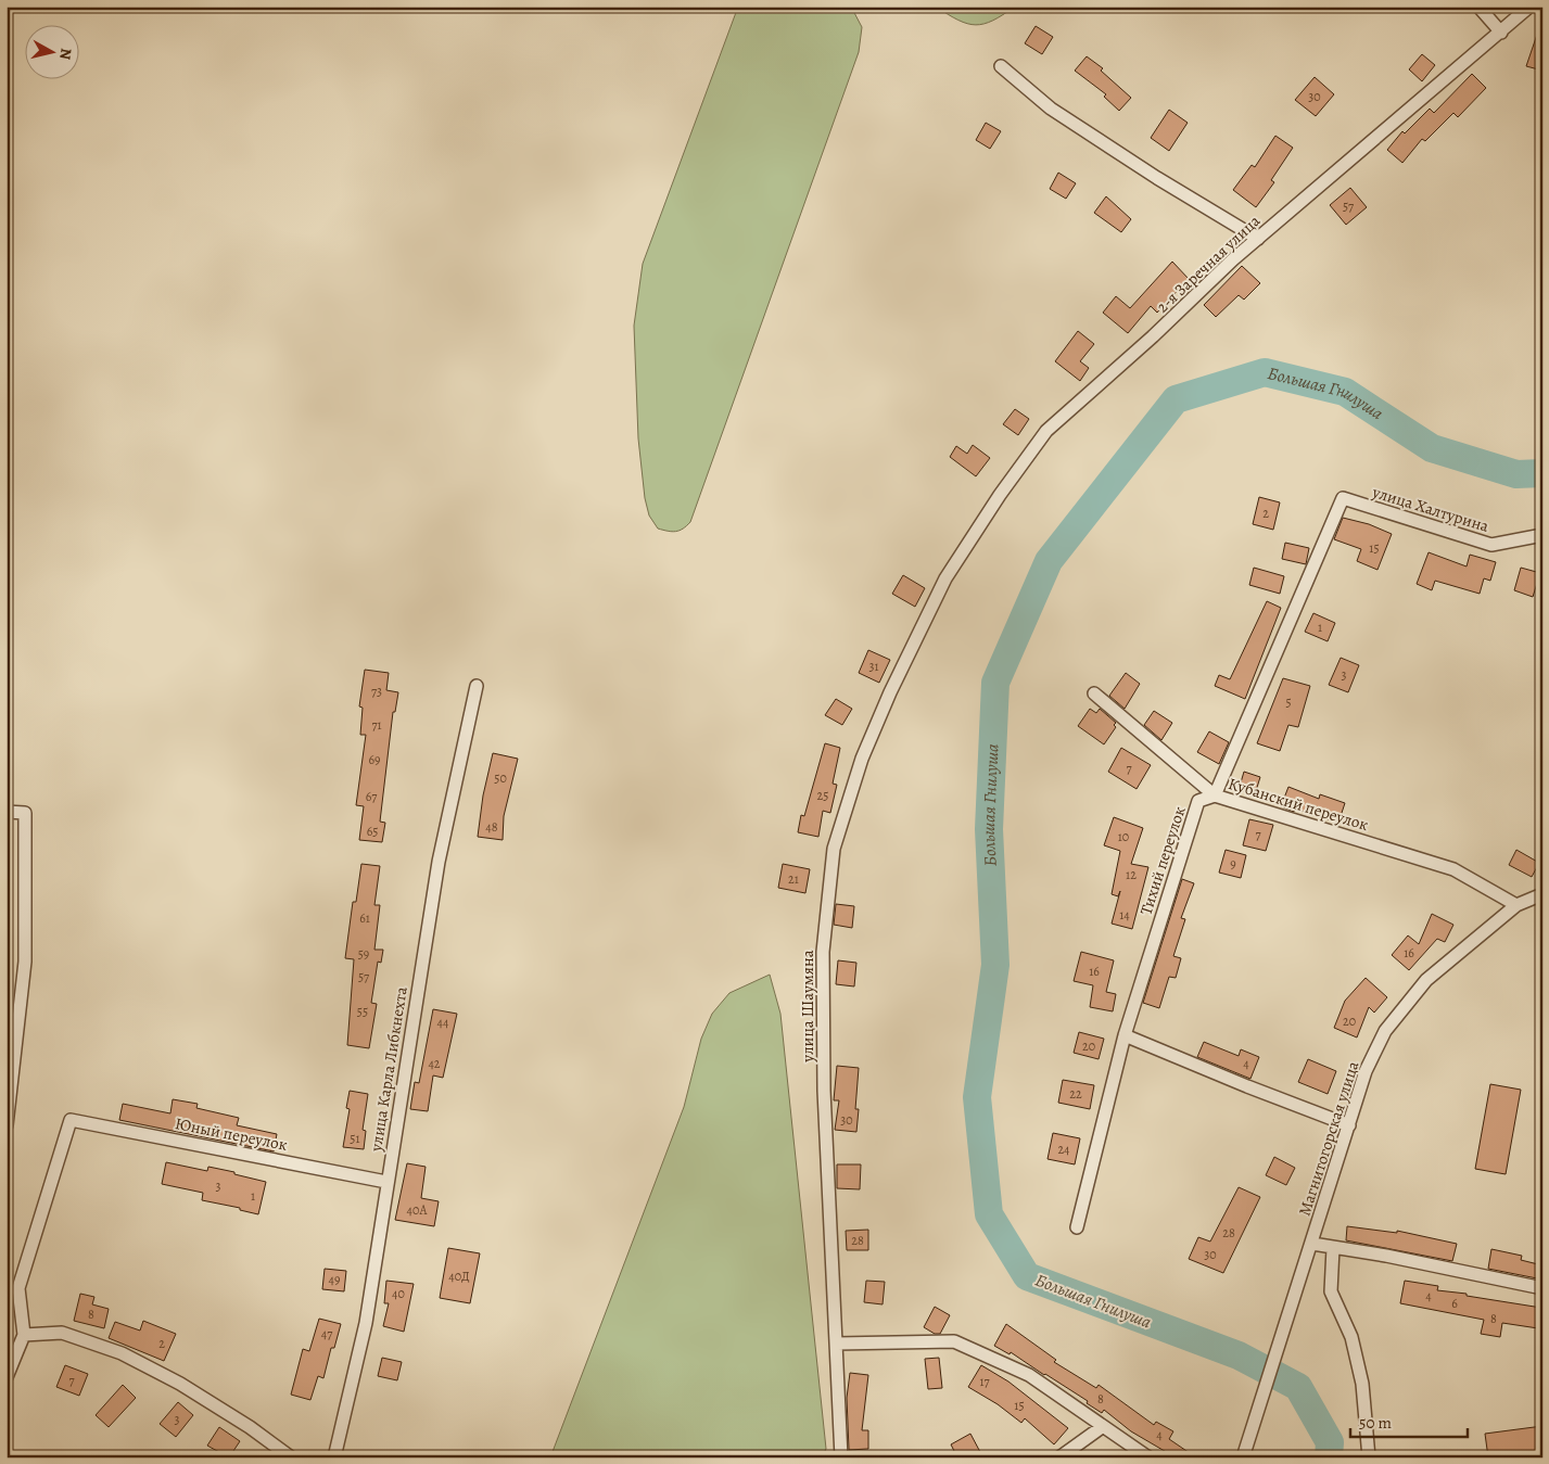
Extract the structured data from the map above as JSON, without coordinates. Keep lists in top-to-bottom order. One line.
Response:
{"streets":{"street":["2-я Заречная улица","улица Халтурина","Кубанский переулок","Тихий переулок","улица Шаумяна","улица Карла Либкнехта","Юный переулок","Магнитогорская улица"]},"crossings":[["2-я Заречная улица","улица Шаумяна"],["улица Халтурина","Тихий переулок"],["Кубанский переулок","Тихий переулок"],["Кубанский переулок","Магнитогорская улица"],["улица Карла Либкнехта","Юный переулок"]],"water":["Большая Гнилуша"],"house_numbers":["30","57","2","15","1","31","3","73","5","71","69","7","50","25","67","48","65","7","10","9","12","21","14","61","16","59","16","57","55","20","44","20","42","4","22","30","51","24","3","1","40А","28","28","30","40Д","49","40","4","6","8","8","47","2","7","17","8","15","3","4"],"scale_bar":"50 m","north":"right"}
